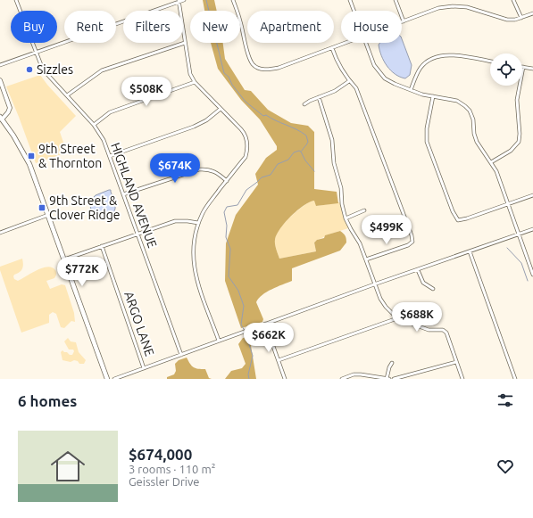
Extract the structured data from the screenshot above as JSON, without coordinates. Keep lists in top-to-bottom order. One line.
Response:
{"streets":{"street":["HIGHLAND AVENUE","ARGO LANE"]},"places":{"other":["Sizzles"],"transit":["9th Street & Thornton","9th Street & Clover Ridge"]},"page":{"chip":["Buy","Rent","Filters","New","Apartment","House"],"price":["$508K","$674K","$499K","$772K","$688K","$662K"],"heading":"6 homes","list":[{"name":"$674,000","note":"3 rooms · 110 m² · Geissler Drive"}]}}
